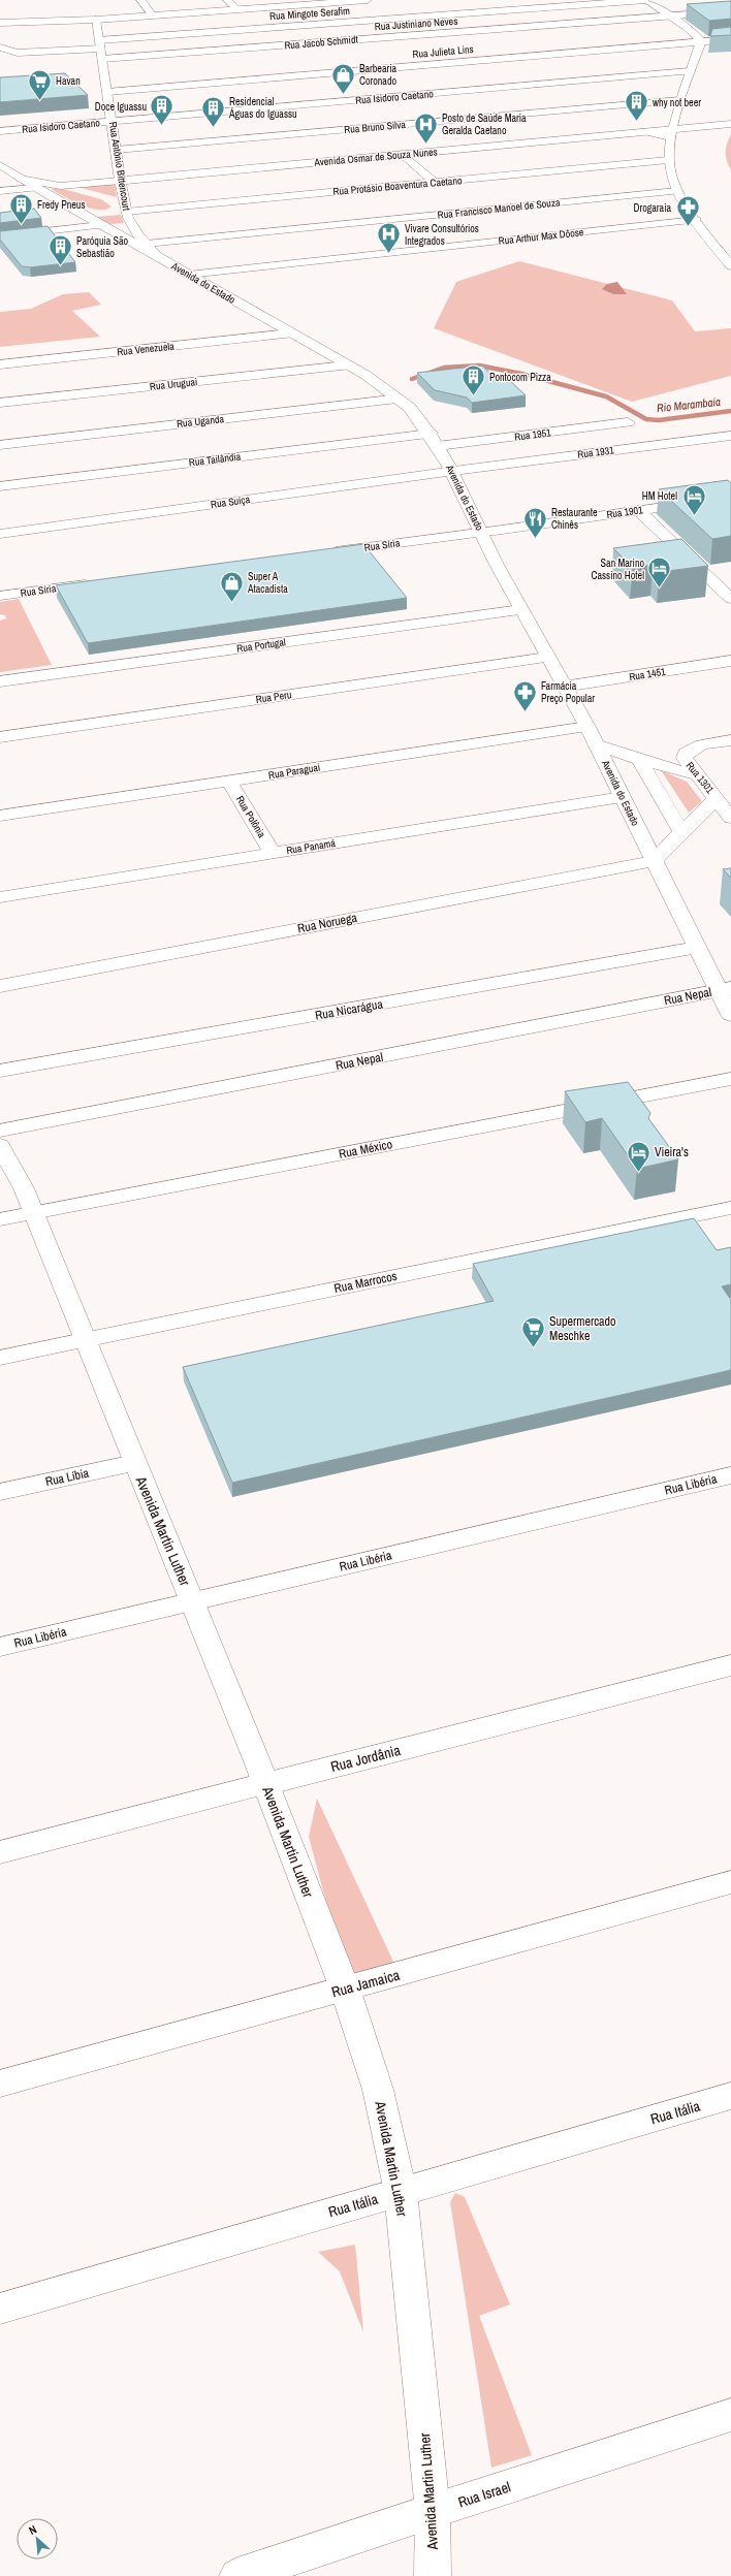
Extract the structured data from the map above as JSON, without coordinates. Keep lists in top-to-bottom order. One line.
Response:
{"streets":{"street":["Rua Mingote Serafim","Rua Justiniano Neves","Rua Julieta Lins","Rua Isidoro Caetano","Rua Bruno Silva","Avenida Osmar de Souza Nunes","Rua Antônio Bittencourt","Rua Protásio Boaventura Caetano","Rua Francisco Manoel de Souza","Rua Arthur Max Dôose","Avenida do Estado","Rua Venezuela","Rua Uruguai","Rua Uganda","Rua 1951","Rua 1931","Rua Tailândia","Rua Suíça","Rua 1901","Rua Síria","Rua Portugal","Rua 1451","Rua Peru","Rua Paraguai","Rua 1301","Rua Polônia","Rua Panamá","Rua Noruega","Rua Nepal","Rua Nicarágua","Rua México","Rua Marrocos","Rua Líbia","Rua Libéria","Avenida Martin Luther","Rua Jordânia","Rua Jamaica","Rua Itália","Rua Israel"]},"crossings":[["Rua Mingote Serafim","Rua Antônio Bittencourt"],["Rua Justiniano Neves","Rua Antônio Bittencourt"],["Rua Julieta Lins","Rua Antônio Bittencourt"],["Rua Isidoro Caetano","Rua Antônio Bittencourt"],["Rua Bruno Silva","Rua Antônio Bittencourt"],["Avenida Osmar de Souza Nunes","Rua Antônio Bittencourt"],["Avenida Osmar de Souza Nunes","Avenida do Estado"],["Rua Antônio Bittencourt","Rua Protásio Boaventura Caetano"],["Rua Antônio Bittencourt","Rua Francisco Manoel de Souza"],["Rua Antônio Bittencourt","Avenida do Estado"],["Rua Arthur Max Dôose","Avenida do Estado"],["Avenida do Estado","Rua Venezuela"],["Avenida do Estado","Rua Uruguai"],["Avenida do Estado","Rua Uganda"],["Avenida do Estado","Rua 1951"],["Avenida do Estado","Rua 1931"],["Avenida do Estado","Rua Tailândia"],["Avenida do Estado","Rua Suíça"],["Avenida do Estado","Rua 1901"],["Avenida do Estado","Rua Síria"],["Avenida do Estado","Rua Portugal"],["Avenida do Estado","Rua 1451"],["Avenida do Estado","Rua Peru"],["Avenida do Estado","Rua Paraguai"],["Avenida do Estado","Rua Panamá"],["Avenida do Estado","Rua Noruega"],["Avenida do Estado","Rua Nepal"],["Avenida do Estado","Rua Nicarágua"],["Rua 1951","Rua Tailândia"],["Rua 1931","Rua Suíça"],["Rua 1901","Rua Síria"],["Rua Paraguai","Rua Polônia"],["Rua Polônia","Rua Panamá"],["Rua México","Avenida Martin Luther"],["Rua Marrocos","Avenida Martin Luther"],["Rua Líbia","Avenida Martin Luther"],["Rua Libéria","Avenida Martin Luther"],["Avenida Martin Luther","Rua Jordânia"],["Avenida Martin Luther","Rua Jamaica"],["Avenida Martin Luther","Rua Itália"],["Avenida Martin Luther","Rua Israel"]],"water":["Rio Marambaia"],"places":{"shop":["Barbearia Coronado","Super A Atacadista"],"supermarket":["Havan","Supermercado Meschke"],"building":["why not beer","Doce Iguassu","Residencial Águas do Iguassu","Fredy Pneus","Paróquia São Sebastião","Pontocom Pizza"],"hospital":["Posto de Saúde Maria Geralda Caetano","Vivare Consultórios Integrados"],"pharmacy":["Drogaraia","Farmácia Preço Popular"],"hotel":["HM Hotel","San Marino Cassino Hotel","Vieira's"],"restaurant":["Restaurante Chinês"]},"north":"top left"}
